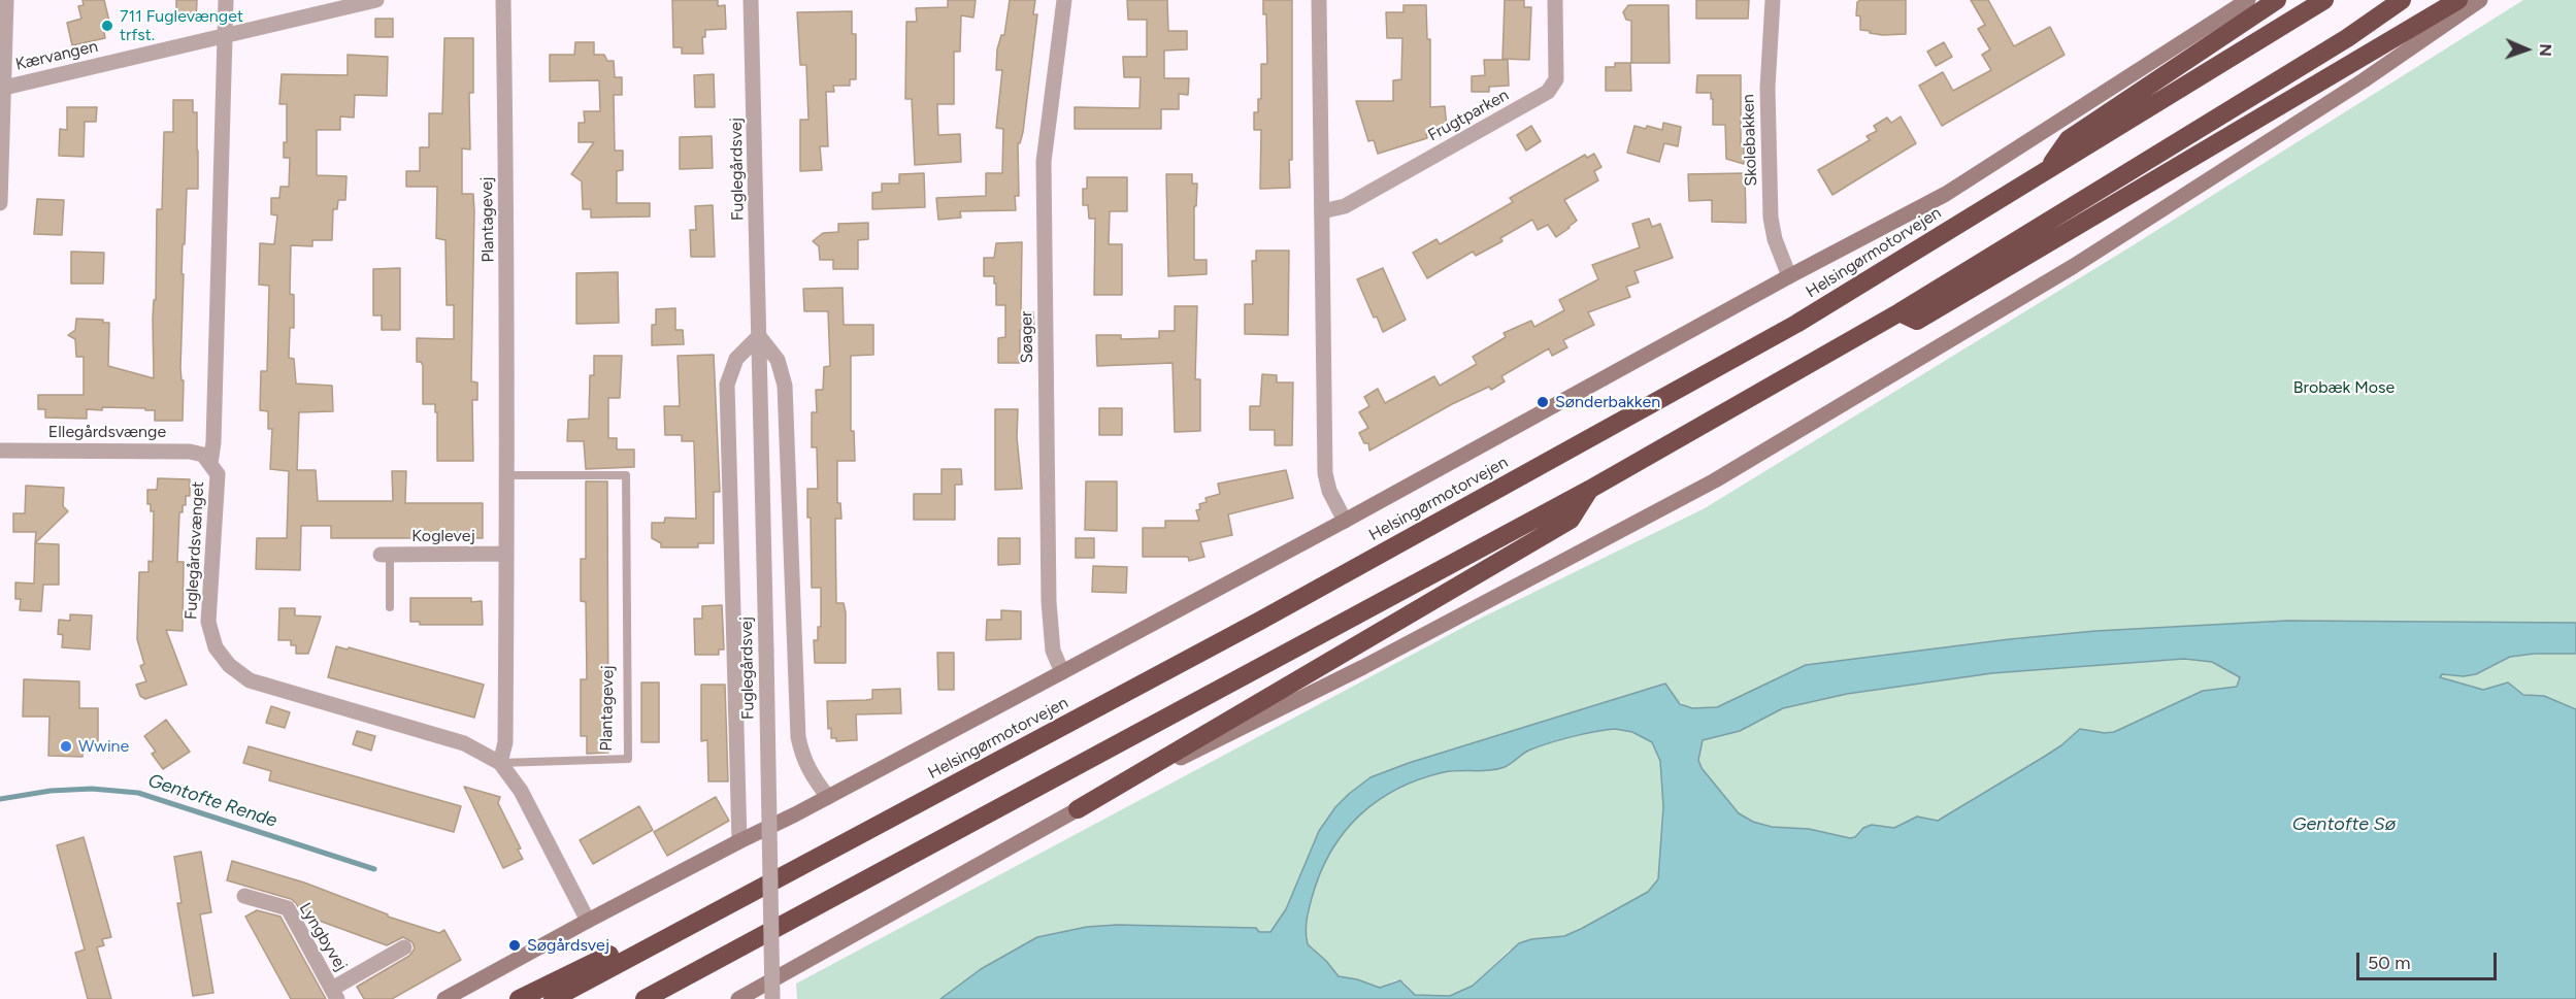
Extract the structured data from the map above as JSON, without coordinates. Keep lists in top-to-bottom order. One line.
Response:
{"streets":{"highway":["Helsingørmotorvejen"],"street":["Kærvangen","Frugtparken","Skolebakken","Fuglegårdsvej","Plantagevej","Søager","Ellegårdsvænge","Koglevej","Fuglegårdsvænget","Lyngbyvej"]},"crossings":[["Kærvangen","Fuglegårdsvænget"],["Plantagevej","Koglevej"],["Plantagevej","Fuglegårdsvænget"],["Ellegårdsvænge","Fuglegårdsvænget"]],"water":["Gentofte Rende","Gentofte Sø"],"parks":["Brobæk Mose"],"places":["711 Fuglevænget trfst.","Sønderbakken","Wwine","Søgårdsvej"],"scale_bar":"50 m","north":"right"}
